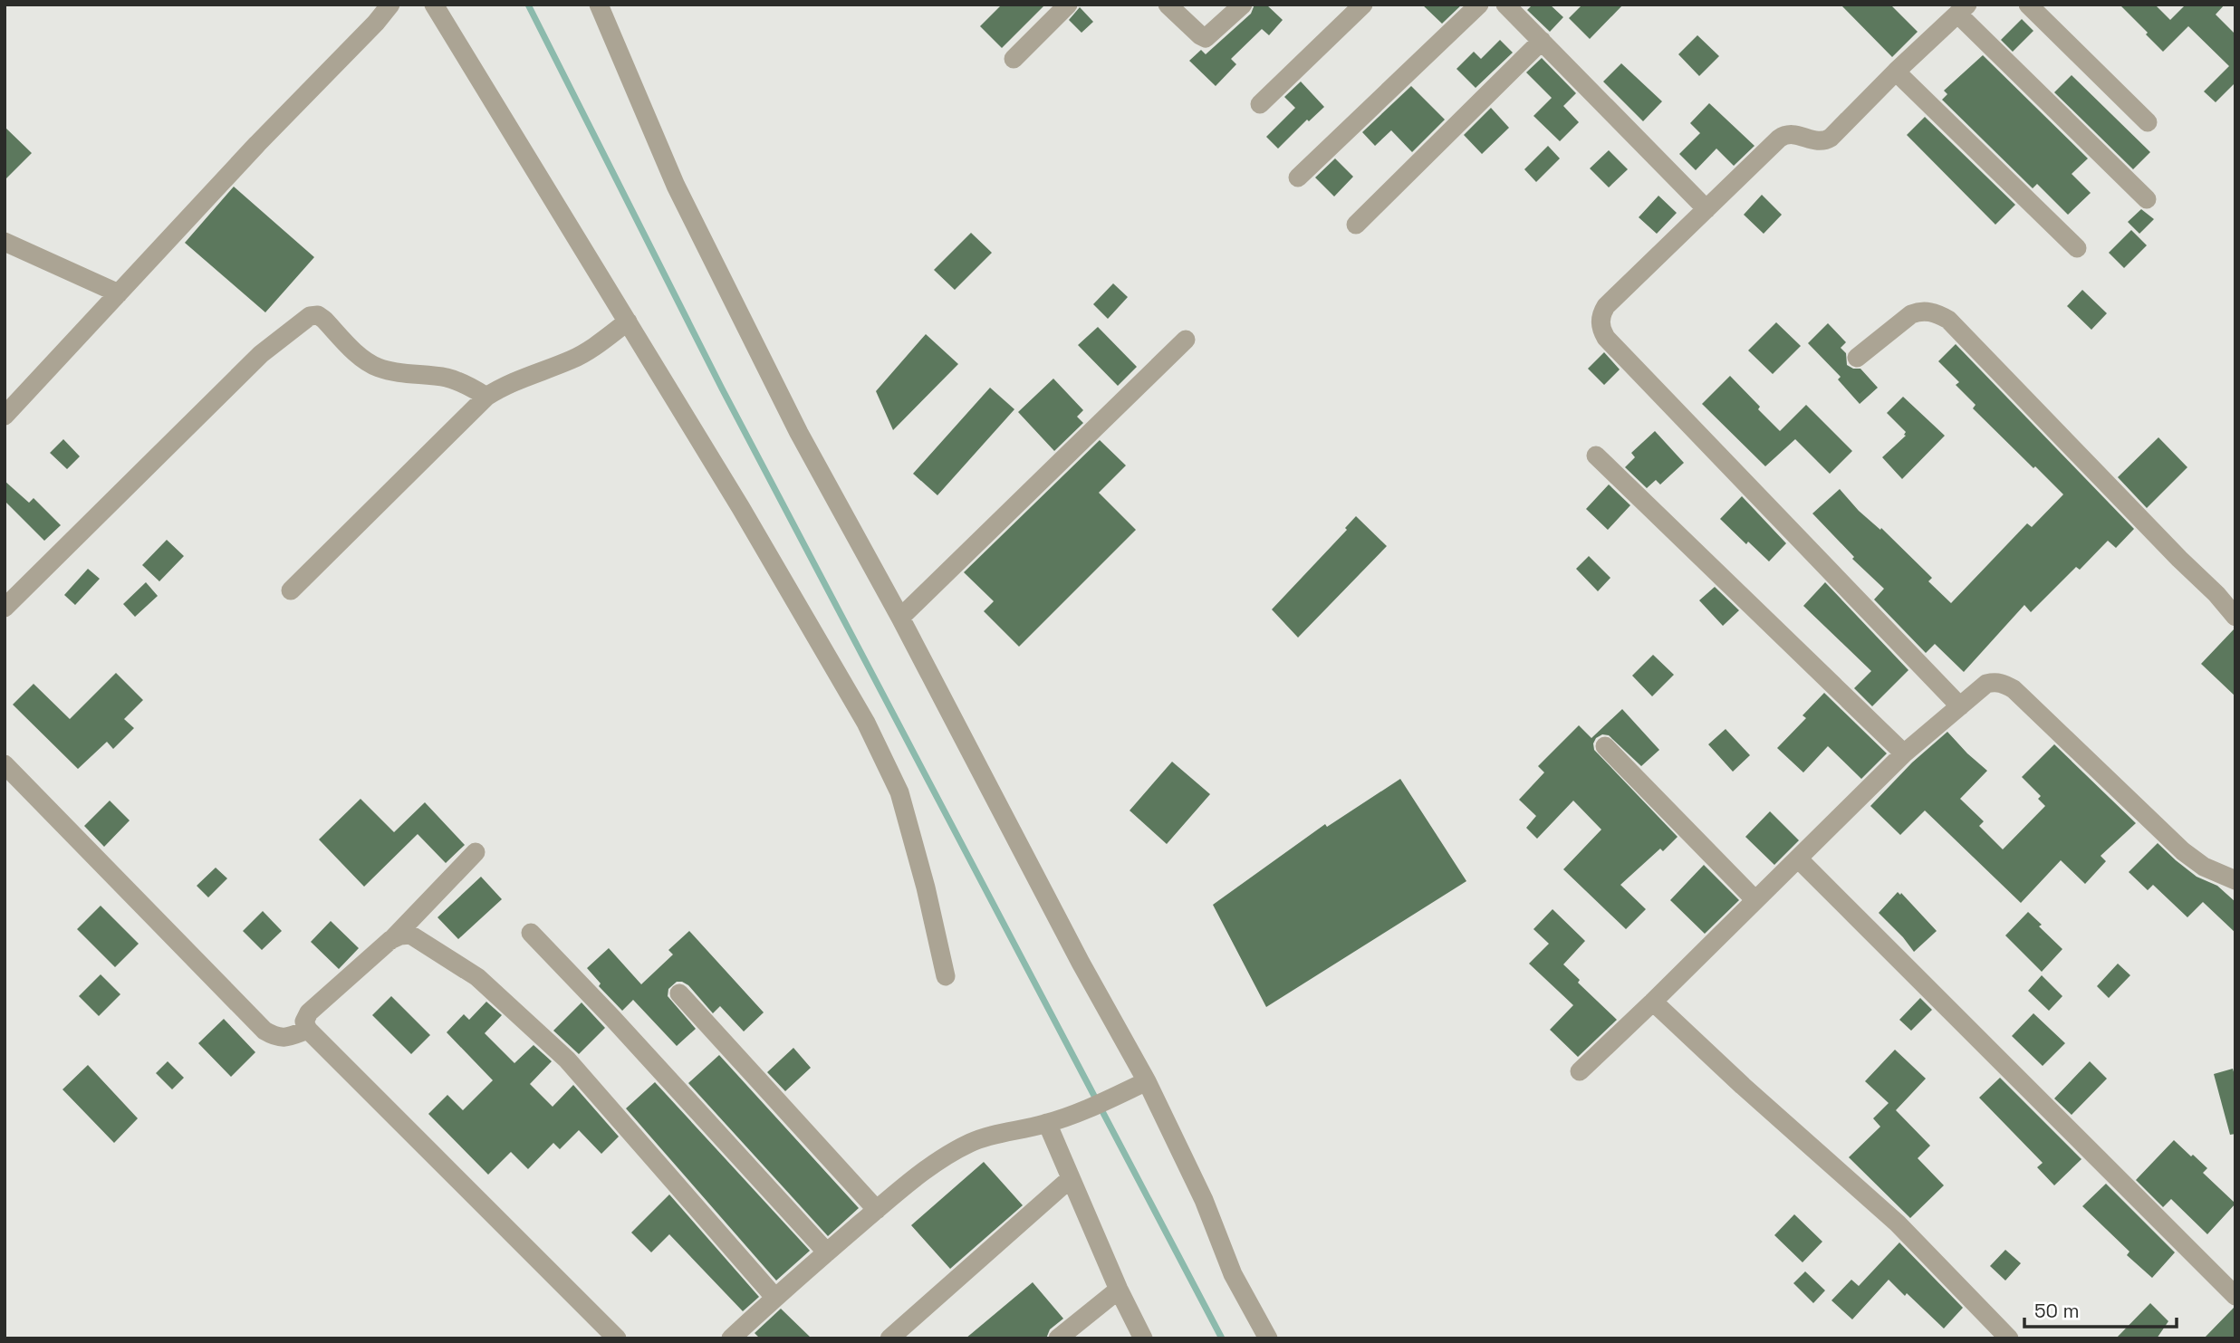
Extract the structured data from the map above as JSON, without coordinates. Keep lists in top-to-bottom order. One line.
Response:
{"scale_bar":"50 m"}
